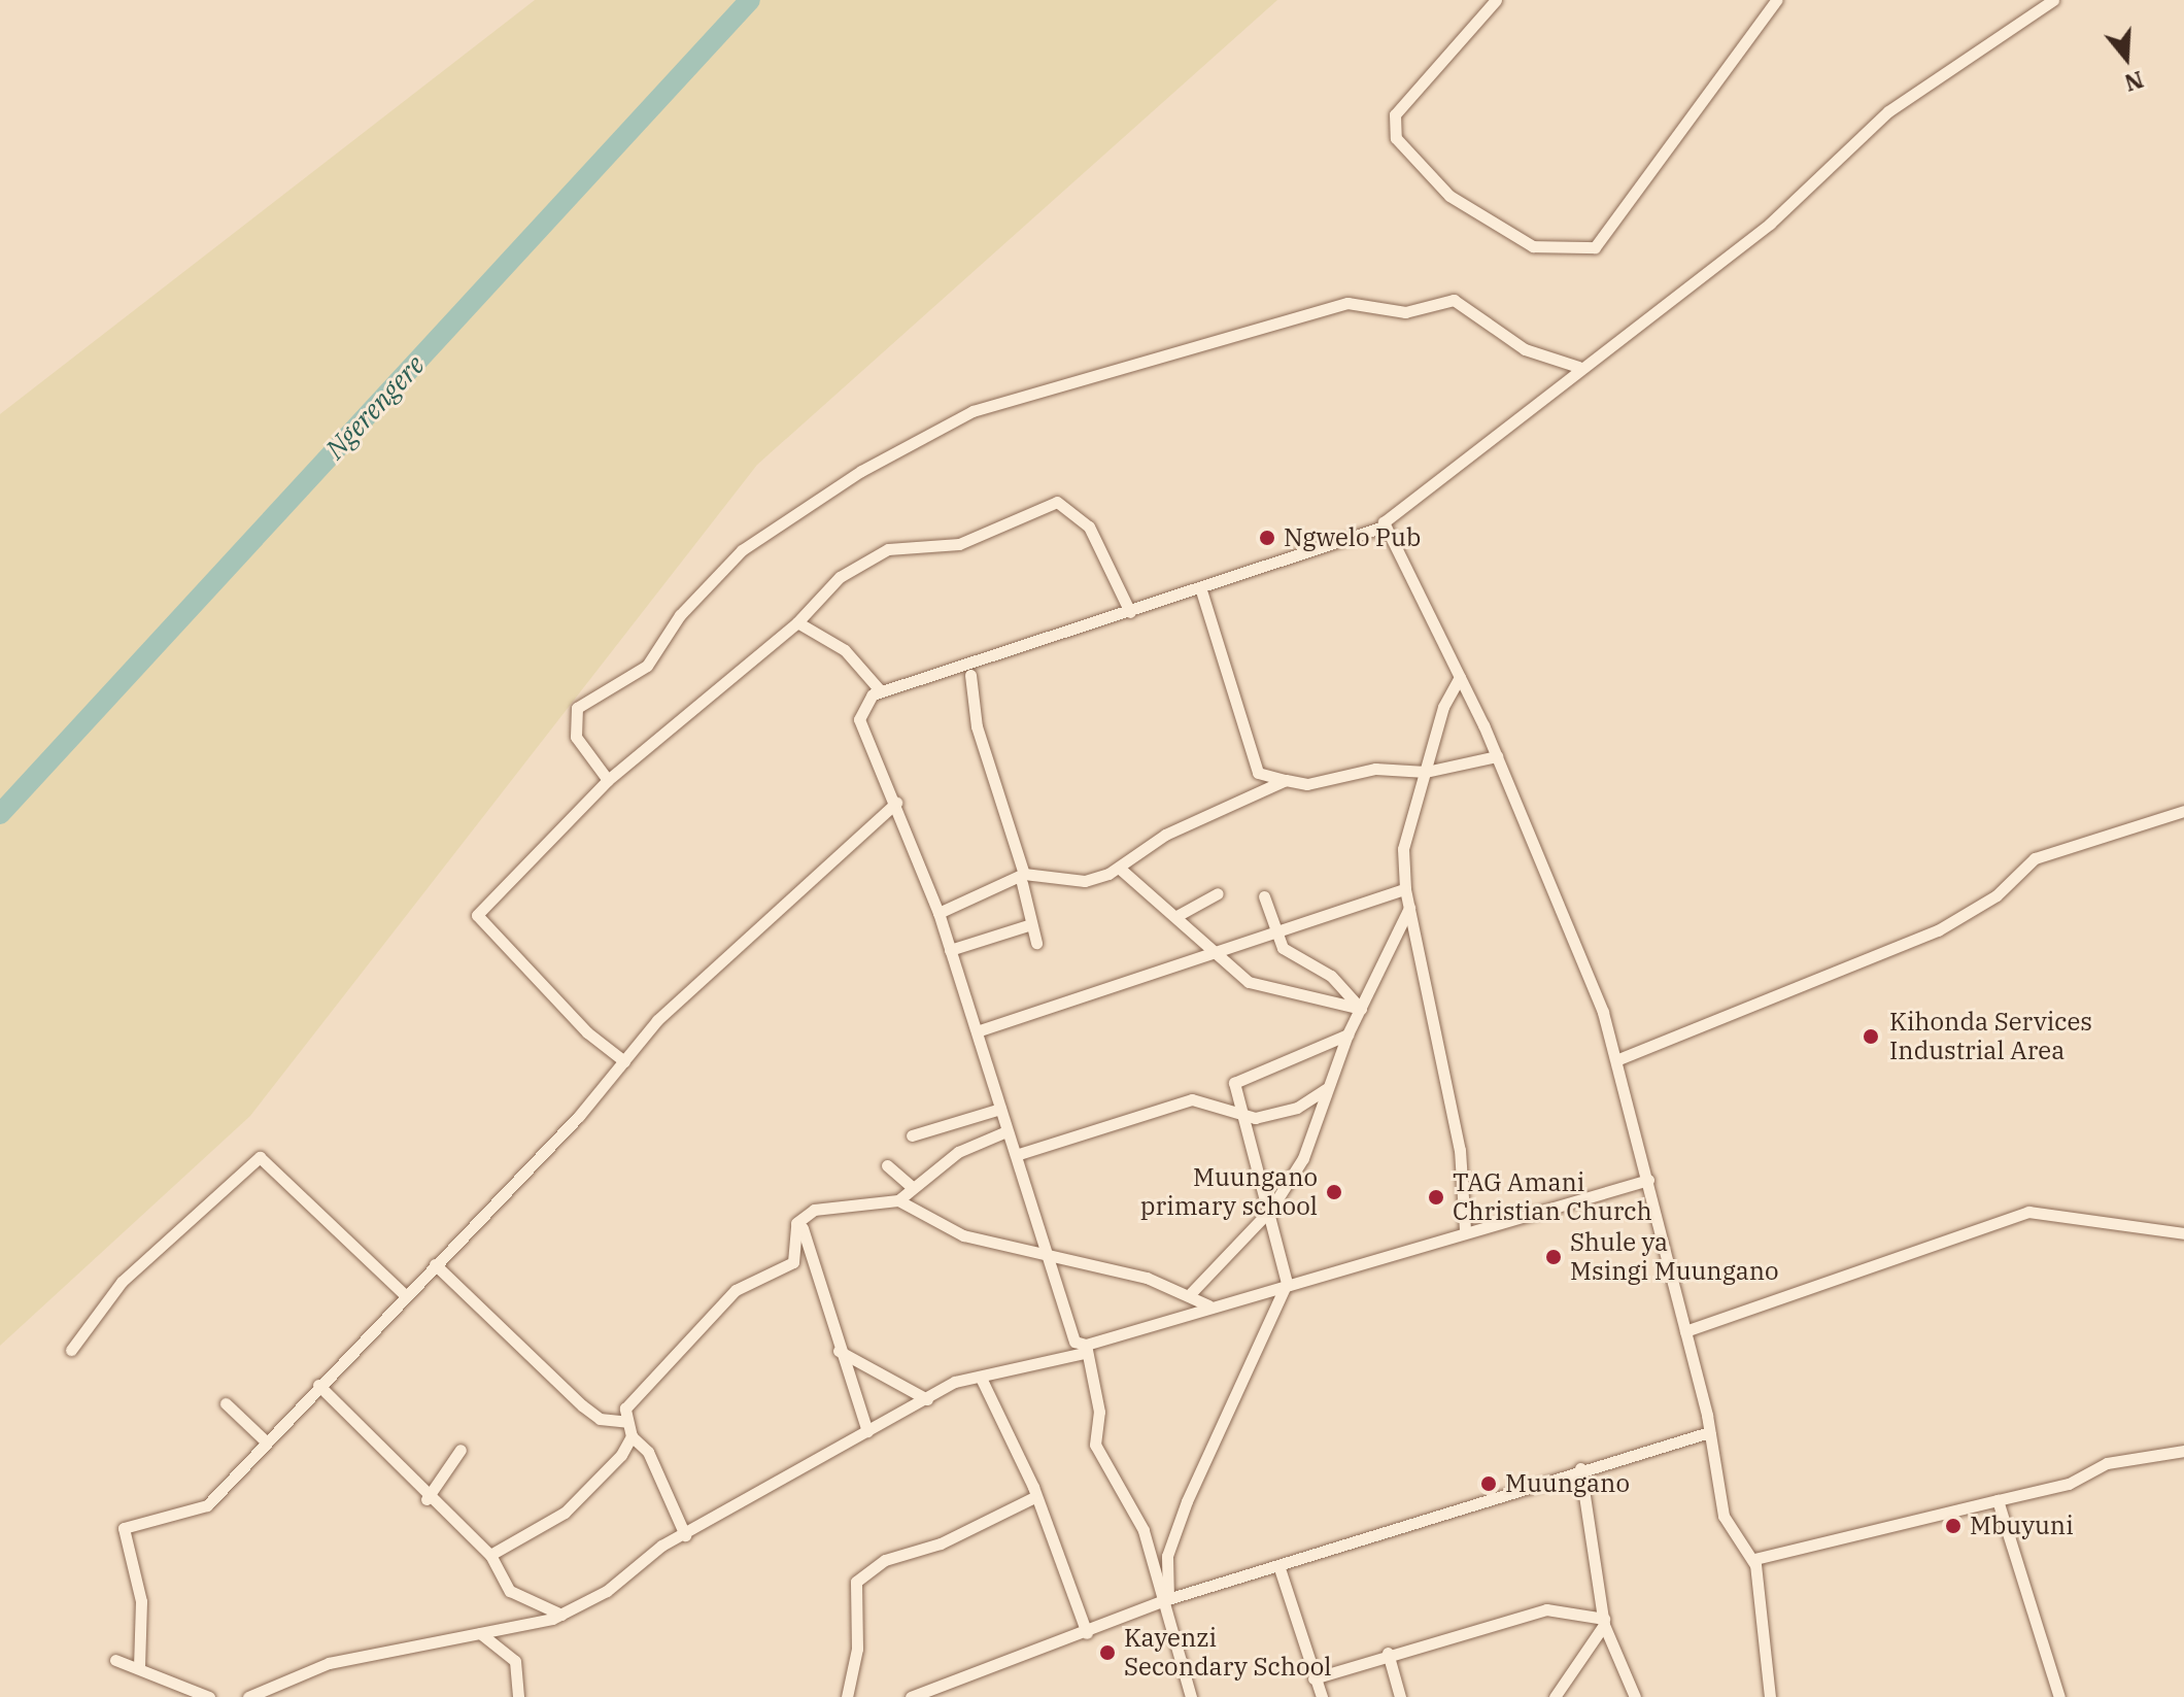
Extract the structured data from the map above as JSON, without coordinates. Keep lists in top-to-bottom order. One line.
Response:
{"water":["Ngerengere"],"places":["Ngwelo Pub","Kihonda Services Industrial Area","Muungano primary school","TAG Amani Christian Church","Shule ya Msingi Muungano","Muungano","Mbuyuni","Kayenzi Secondary School"],"north":"bottom"}
